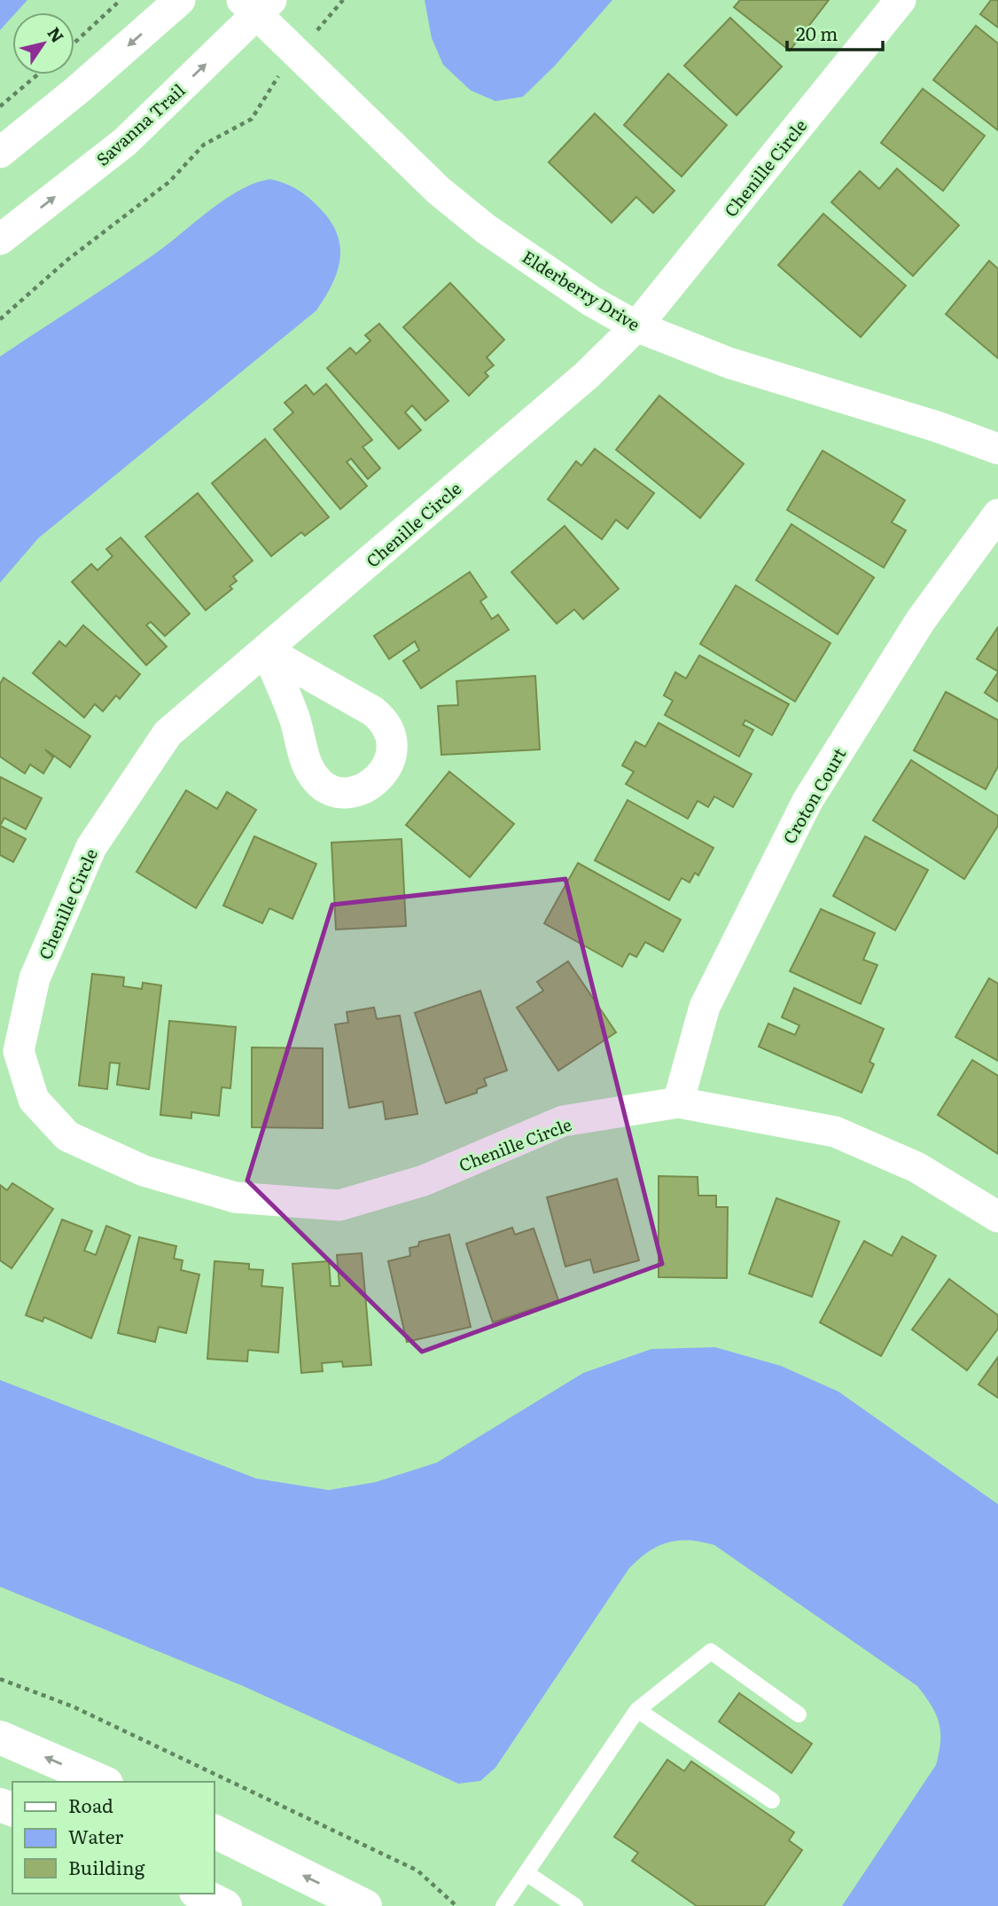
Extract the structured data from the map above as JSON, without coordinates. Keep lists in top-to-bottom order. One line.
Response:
{"streets":{"street":["Savanna Trail","Chenille Circle","Elderberry Drive","Croton Court"]},"crossings":[["Savanna Trail","Elderberry Drive"],["Chenille Circle","Elderberry Drive"],["Chenille Circle","Croton Court"]],"legend":["Road","Water","Building"],"scale_bar":"20 m","north":"top right"}
